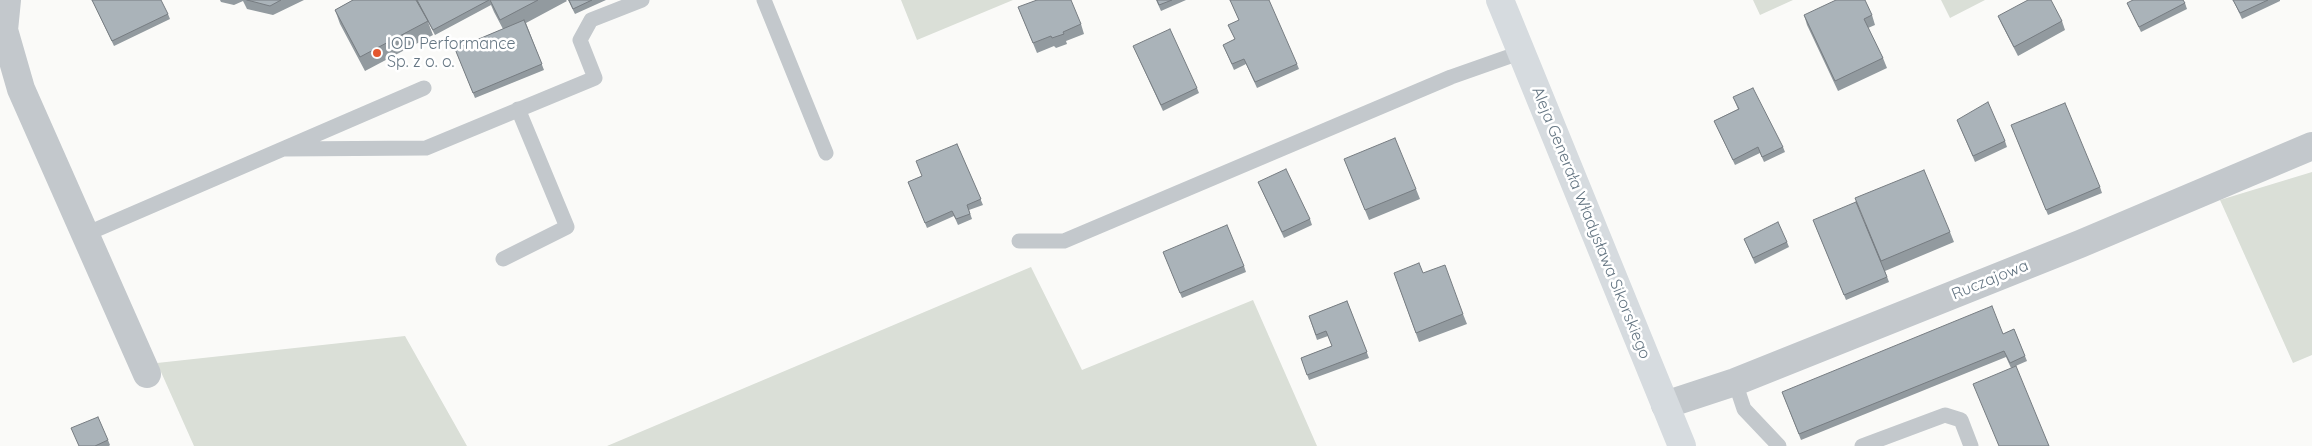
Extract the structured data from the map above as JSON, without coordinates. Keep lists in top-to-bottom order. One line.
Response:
{"streets":{"main road":["Aleja Generała Władysława Sikorskiego"],"street":["Ruczajowa"]},"crossings":[["Aleja Generała Władysława Sikorskiego","Ruczajowa"]],"places":["IOD Performance Sp. z o. o."]}
